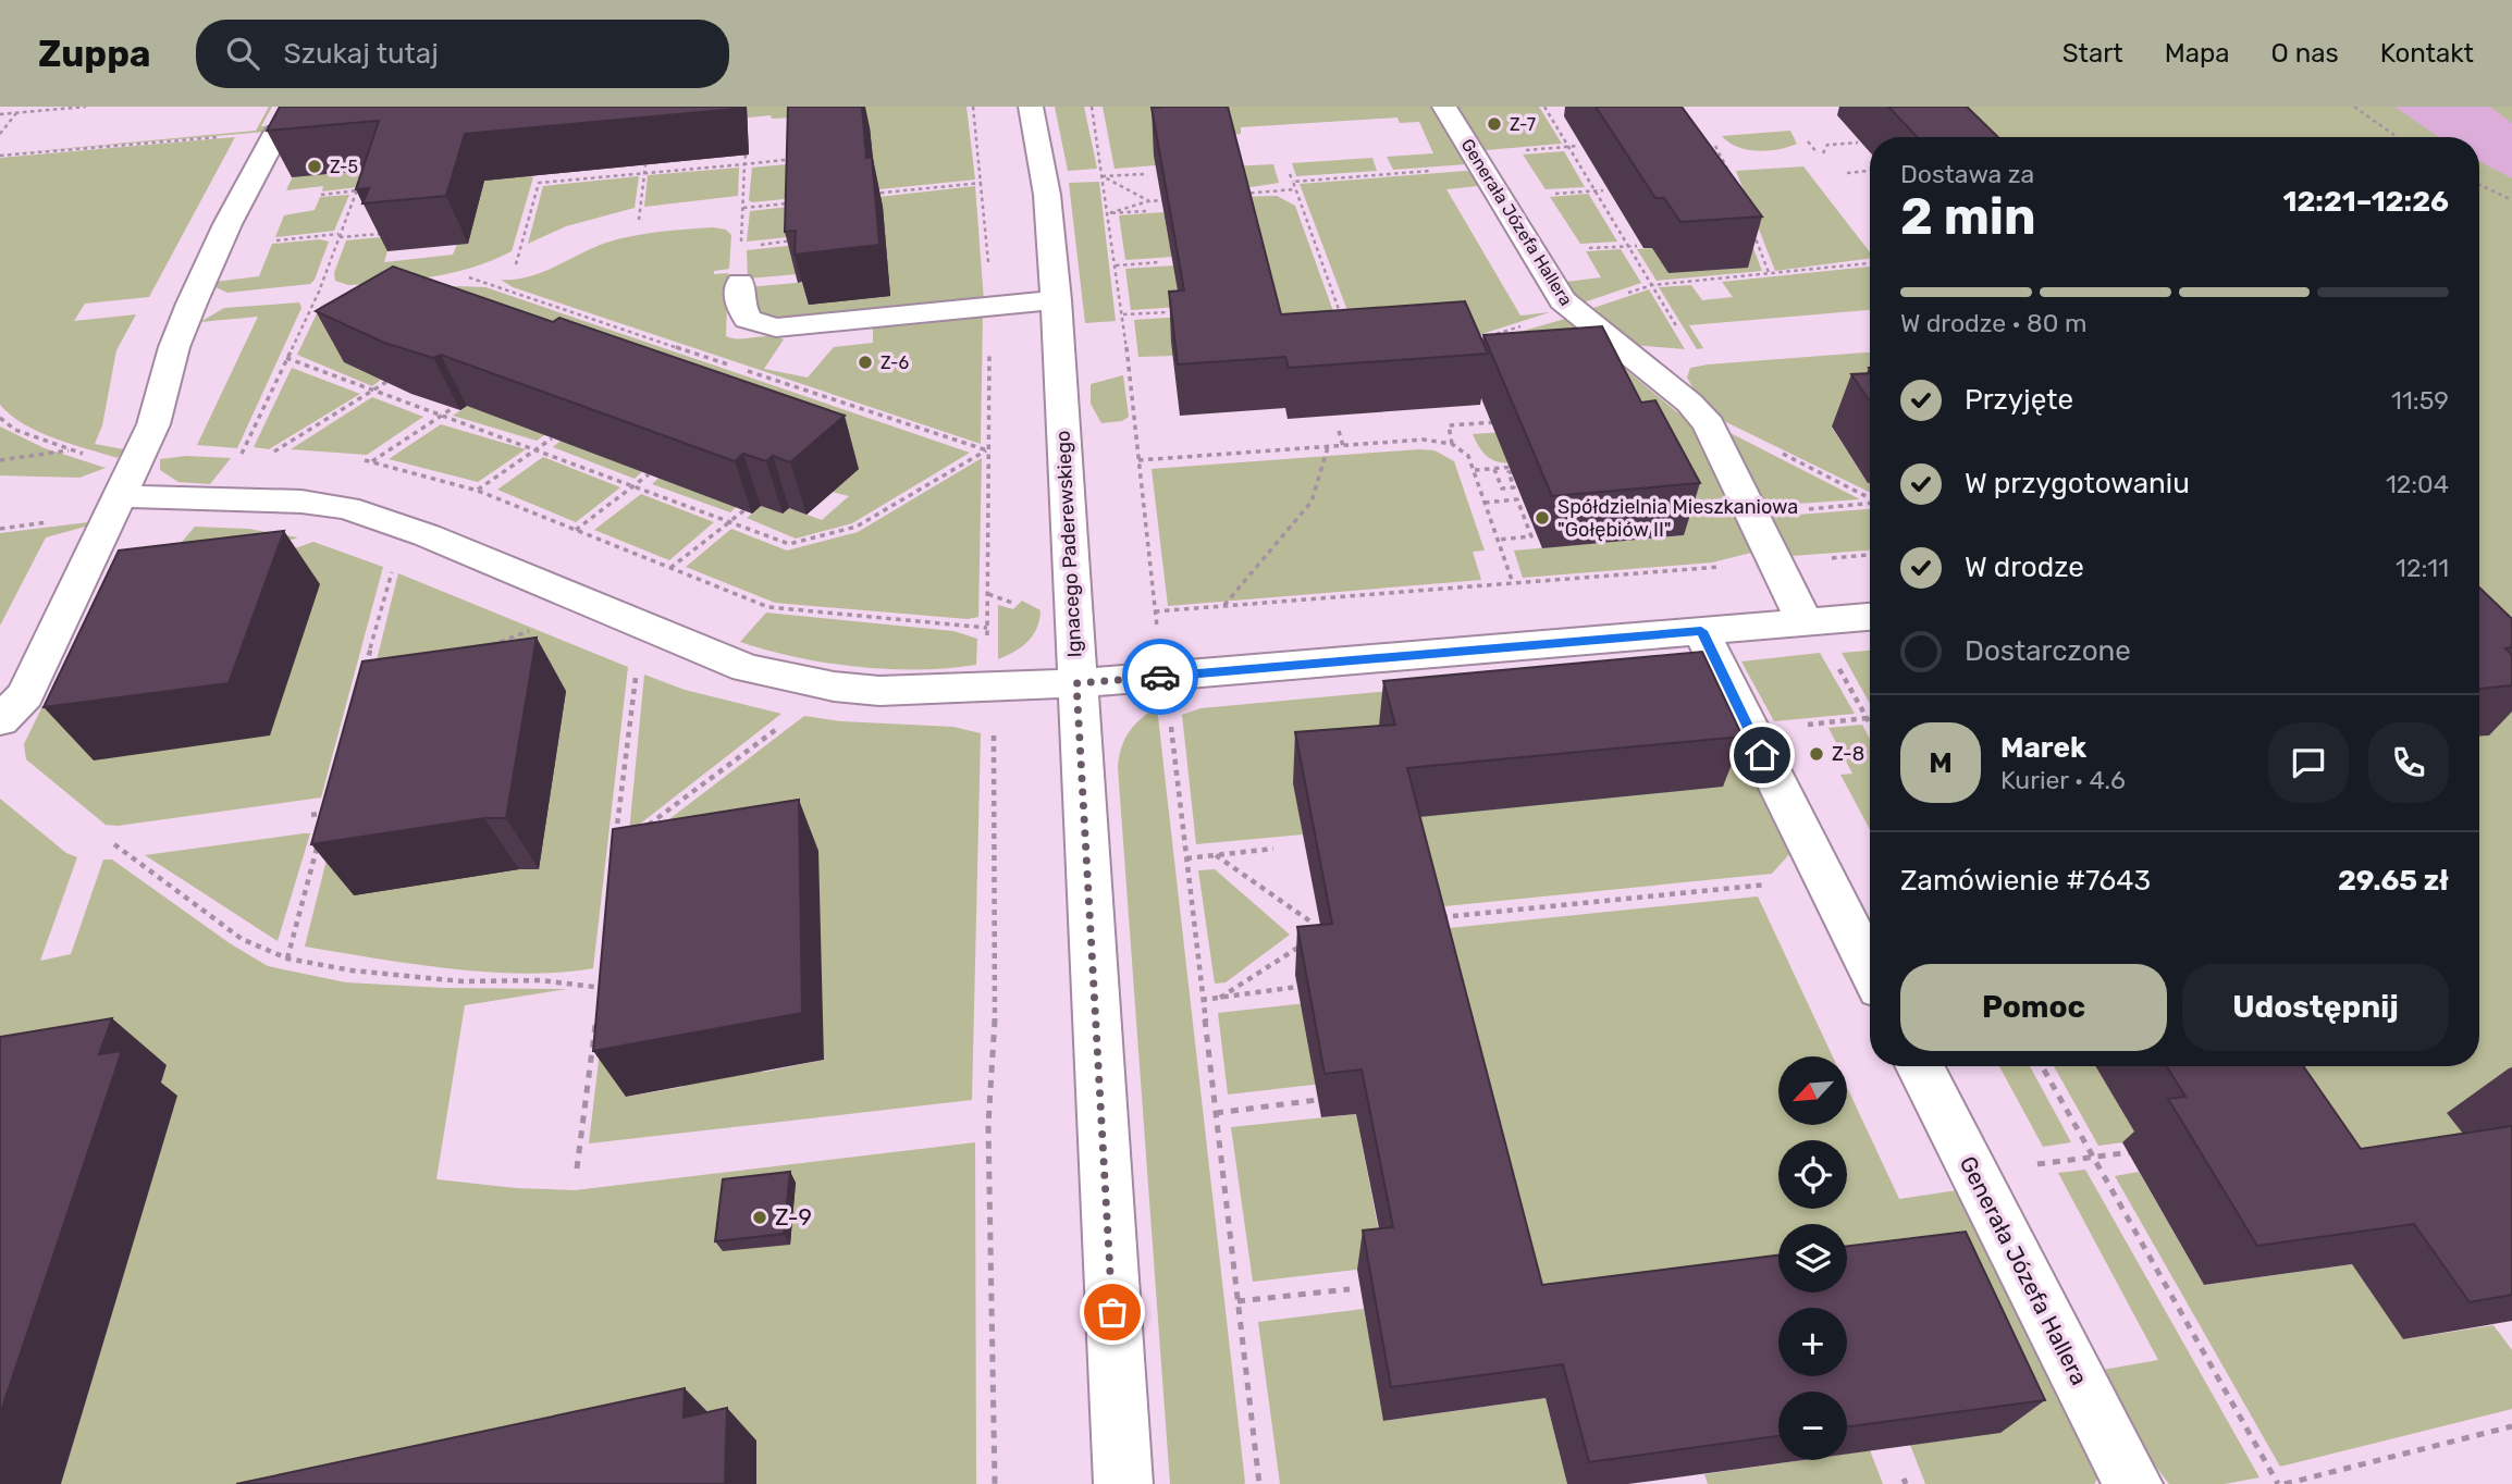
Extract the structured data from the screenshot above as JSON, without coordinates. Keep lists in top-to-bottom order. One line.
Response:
{"streets":{"street":["Generała Józefa Hallera","Ignacego Paderewskiego"]},"places":["Z-7","Z-5","Z-6","Spółdzielnia Mieszkaniowa \"Gołębiów II\"","Z-8","Z-9"],"north":"bottom left","page":{"header":"Zuppa","search":"Szukaj tutaj","nav":["Start","Mapa","O nas","Kontakt"],"heading":["2 min","Dostawa za","12:21–12:26"],"panel":["Marek","Kurier · 4.6","Zamówienie #7643","29.65 zł"],"bar":"W drodze · 80 m","list":[["Przyjęte","11:59"],["W przygotowaniu","12:04"],["W drodze","12:11"],"Dostarczone"],"round":"M","buttons":["Pomoc","Udostępnij"],"map_buttons":["+","−"]}}
